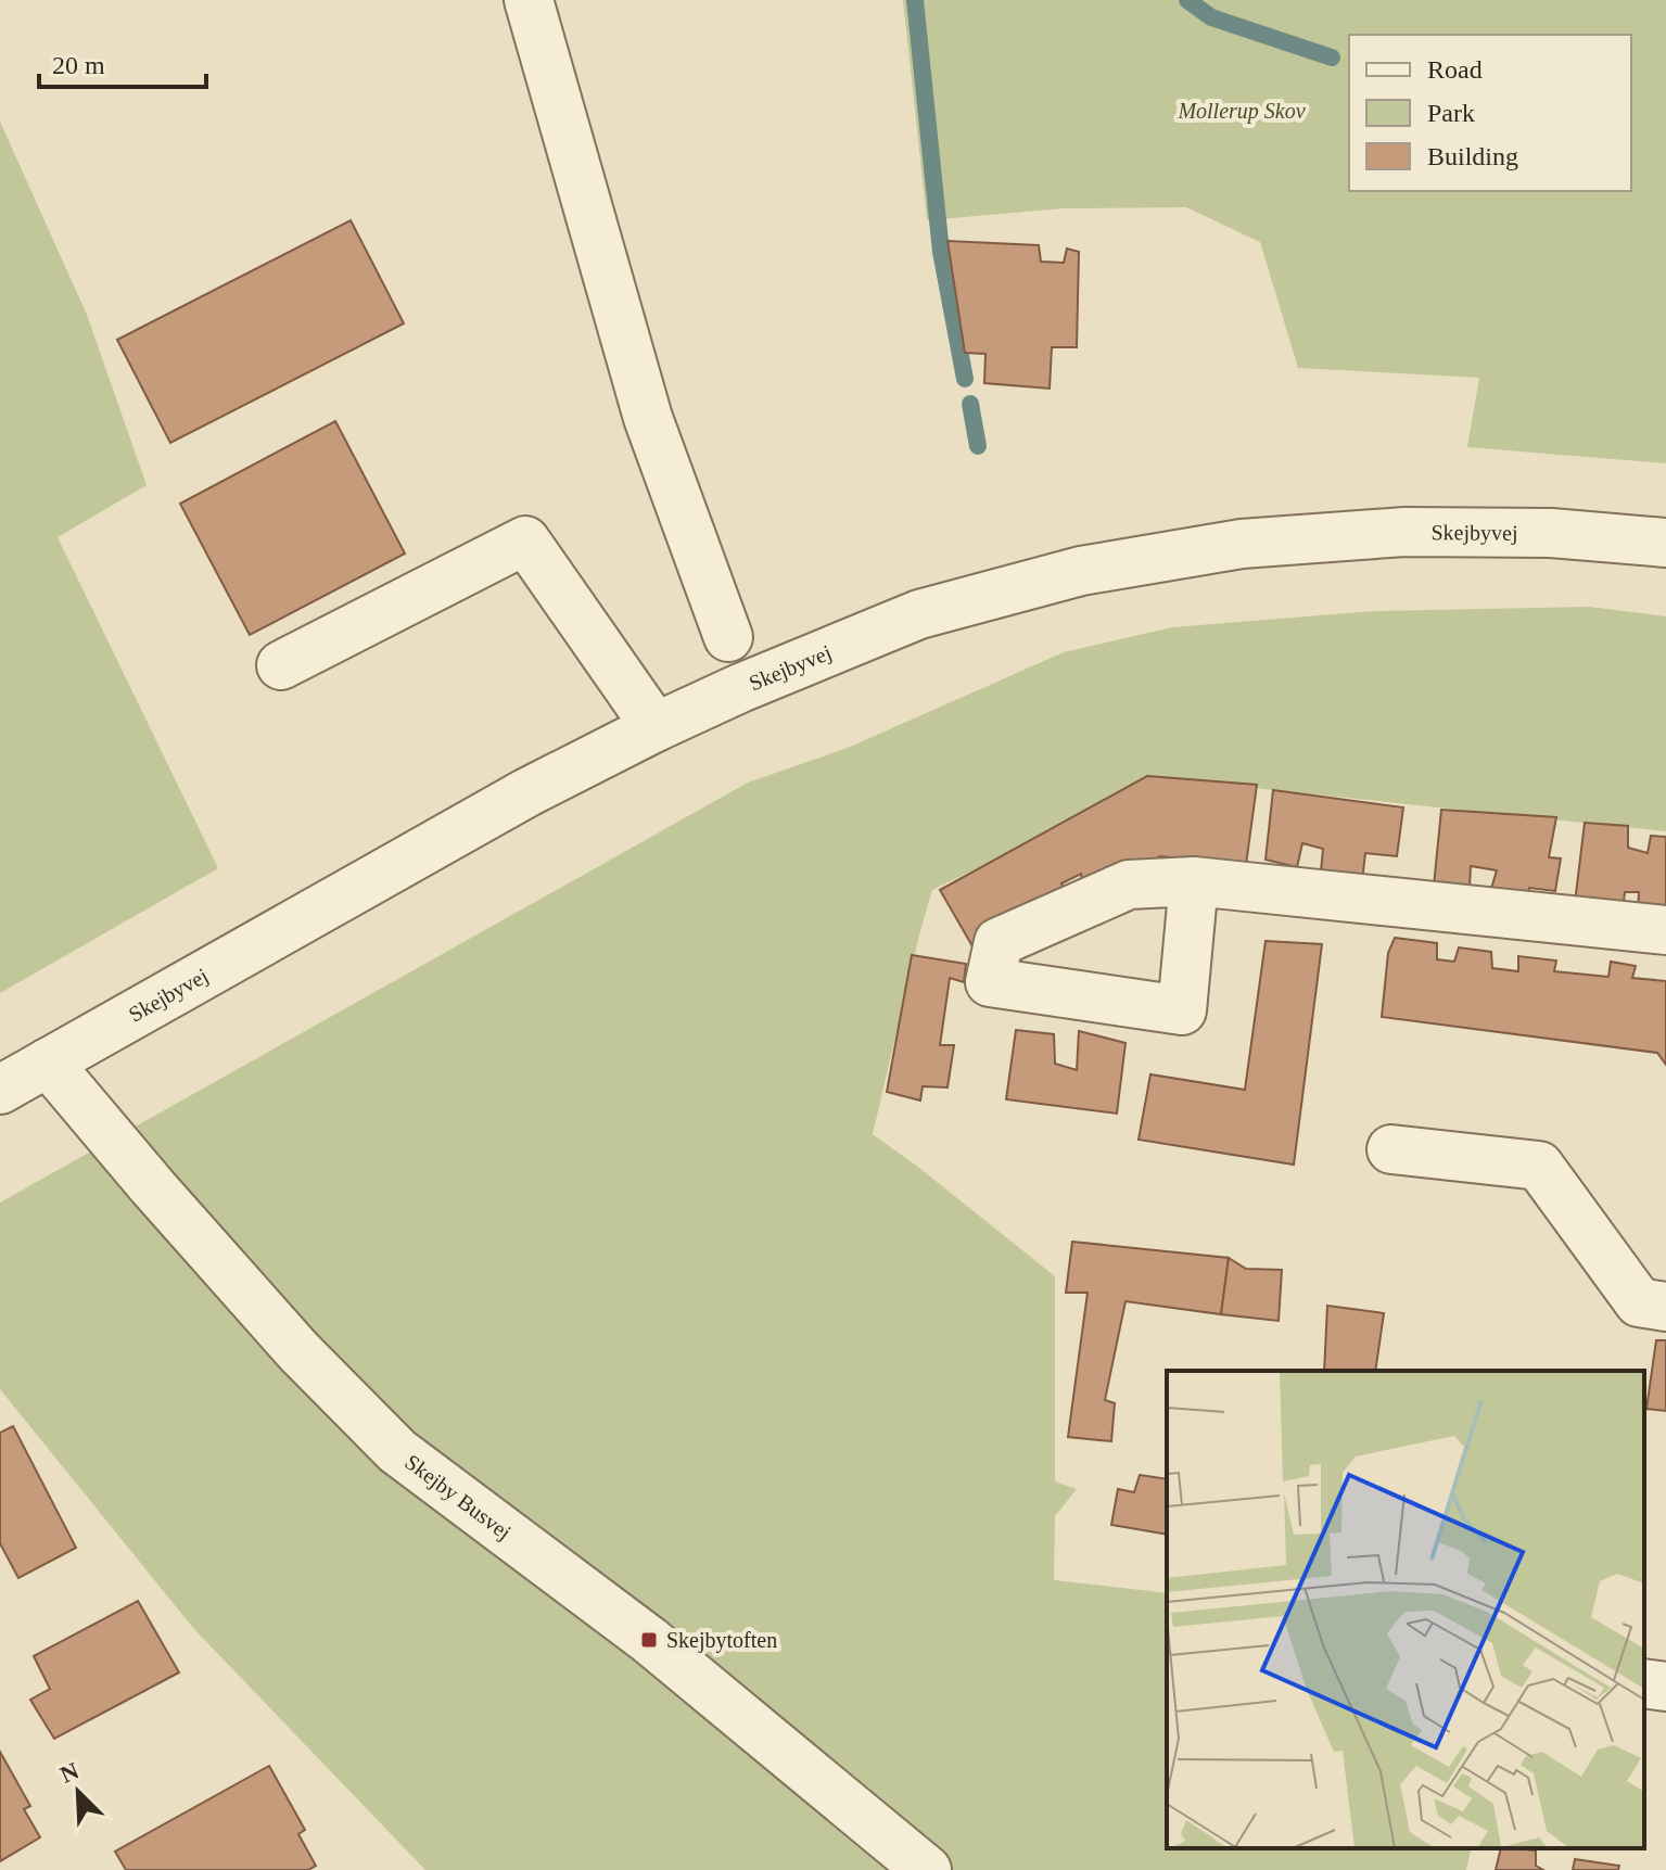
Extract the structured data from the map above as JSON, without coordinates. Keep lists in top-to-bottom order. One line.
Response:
{"streets":{"street":["Skejbyvej","Skejby Busvej"]},"crossings":[["Skejbyvej","Skejby Busvej"]],"parks":["Mollerup Skov"],"places":{"transit":["Skejbytoften"]},"legend":["Road","Park","Building"],"scale_bar":"20 m","north":"top left"}
